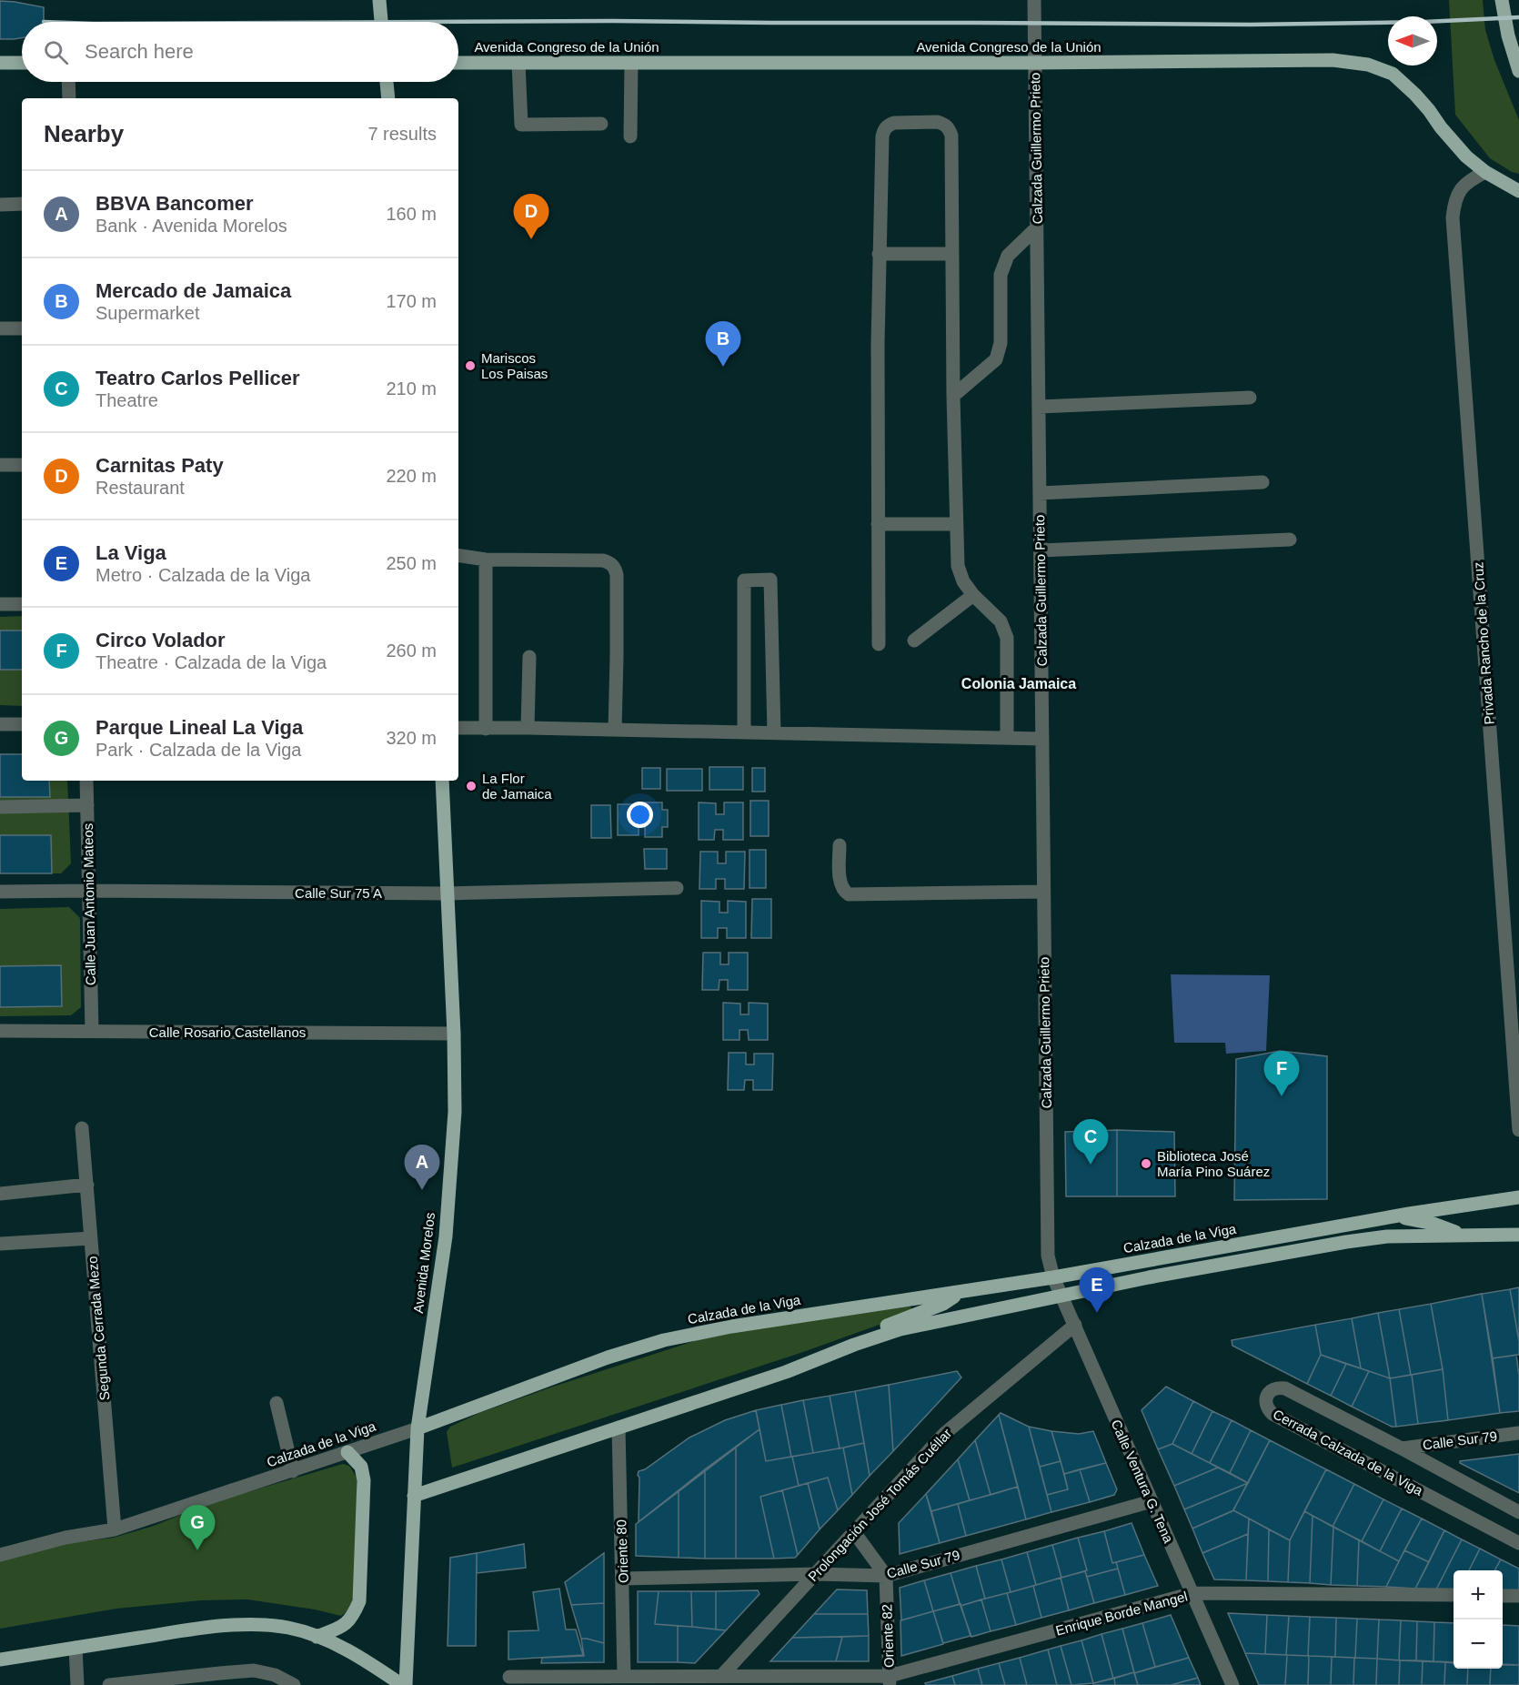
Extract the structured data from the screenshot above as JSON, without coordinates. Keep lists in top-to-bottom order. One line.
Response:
{"streets":{"main road":["Avenida Congreso de la Unión","Calzada de la Viga","Avenida Morelos"],"street":["Calzada Guillermo Prieto","Privada Rancho de la Cruz","Calle Sur 75 A","Calle Juan Antonio Mateos","Calle Rosario Castellanos","Segunda Cerrada Mezo","Calle Sur 79","Cerrada Calzada de la Viga","Calle Ventura G. Tena","Prolongación José Tomás Cuéllar","Oriente 80","Enrique Borde Mangel","Oriente 82"]},"crossings":[["Avenida Congreso de la Unión","Calzada Guillermo Prieto"],["Avenida Congreso de la Unión","Privada Rancho de la Cruz"],["Calzada Guillermo Prieto","Calzada de la Viga"],["Calzada Guillermo Prieto","Calle Ventura G. Tena"],["Calle Sur 75 A","Calle Juan Antonio Mateos"],["Calle Sur 75 A","Avenida Morelos"],["Calle Juan Antonio Mateos","Calle Rosario Castellanos"],["Calle Rosario Castellanos","Avenida Morelos"],["Calzada de la Viga","Avenida Morelos"],["Calzada de la Viga","Segunda Cerrada Mezo"],["Calzada de la Viga","Calle Ventura G. Tena"],["Calle Sur 79","Cerrada Calzada de la Viga"],["Calle Sur 79","Calle Ventura G. Tena"],["Calle Sur 79","Prolongación José Tomás Cuéllar"],["Calle Sur 79","Oriente 80"],["Calle Sur 79","Oriente 82"],["Calle Ventura G. Tena","Prolongación José Tomás Cuéllar"],["Calle Ventura G. Tena","Enrique Borde Mangel"],["Prolongación José Tomás Cuéllar","Enrique Borde Mangel"],["Oriente 80","Enrique Borde Mangel"],["Enrique Borde Mangel","Oriente 82"]],"districts":["Colonia Jamaica"],"places":["Mariscos Los Paisas","La Flor de Jamaica","Biblioteca José María Pino Suárez"],"north":"left","page":{"search":"Search here","heading":["Nearby","7 results"],"list":[{"mark":"A","name":"BBVA Bancomer","note":"Bank · Avenida Morelos","value":"160 m"},{"mark":"B","name":"Mercado de Jamaica","note":"Supermarket","value":"170 m"},{"mark":"C","name":"Teatro Carlos Pellicer","note":"Theatre","value":"210 m"},{"mark":"D","name":"Carnitas Paty","note":"Restaurant","value":"220 m"},{"mark":"E","name":"La Viga","note":"Metro · Calzada de la Viga","value":"250 m"},{"mark":"F","name":"Circo Volador","note":"Theatre · Calzada de la Viga","value":"260 m"},{"mark":"G","name":"Parque Lineal La Viga","note":"Park · Calzada de la Viga","value":"320 m"}],"pins":["D","B","F","C","A","E","G"],"map_buttons":["+","−"]}}
